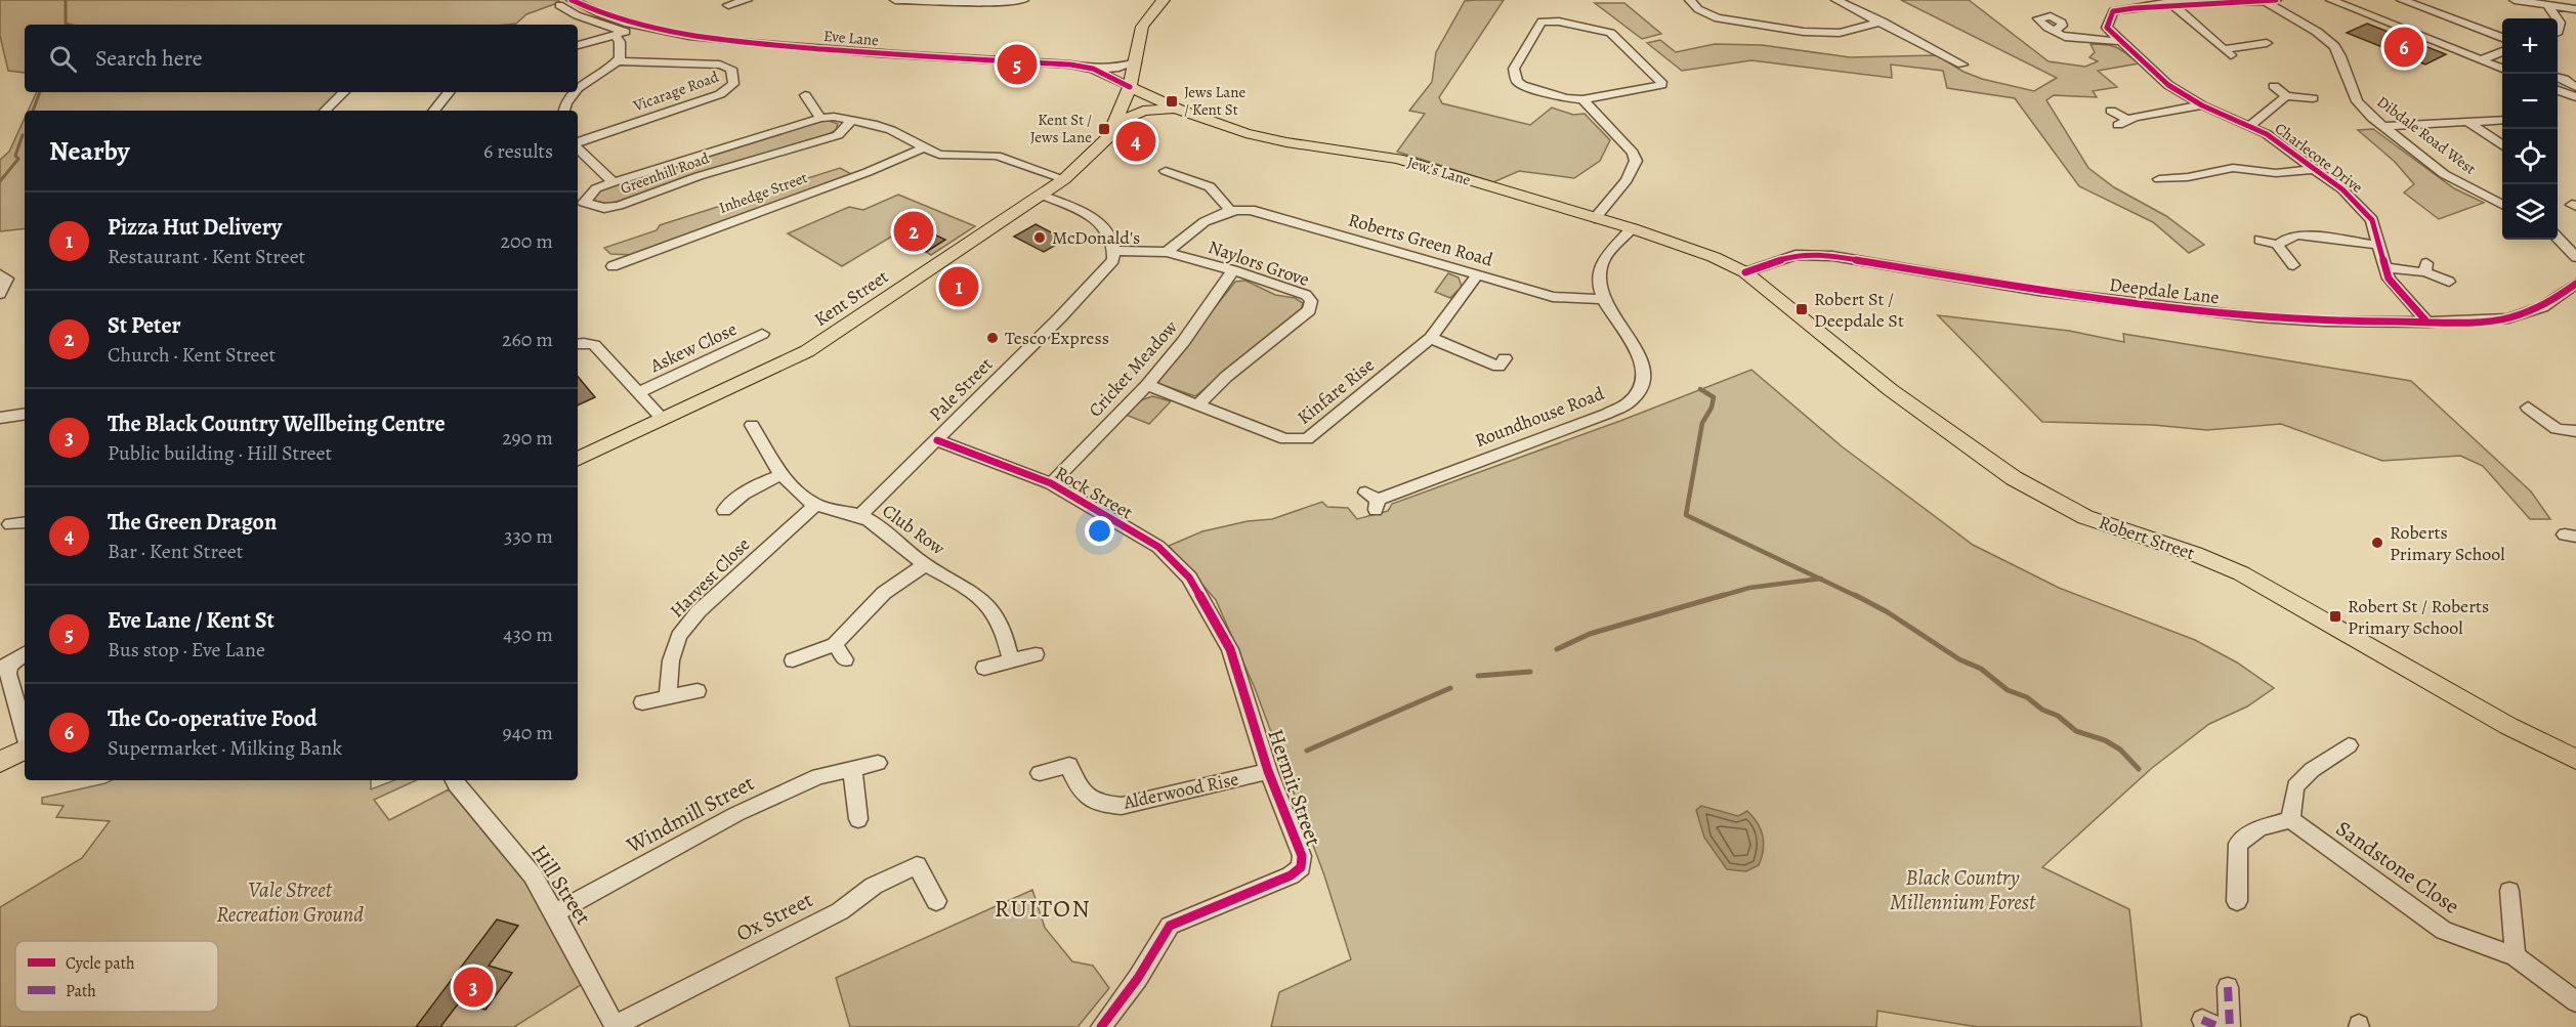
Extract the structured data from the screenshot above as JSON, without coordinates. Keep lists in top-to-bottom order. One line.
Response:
{"streets":{"main road":["Jew's Lane","Kent Street","Robert Street"],"street":["Eve Lane","Vicarage Road","Dibdale Road West","Charlecote Drive","Greenhill Road","Inhedge Street","Roberts Green Road","Naylors Grove","Deepdale Lane","Askew Close","Cricket Meadow","Pale Street","Kinfare Rise","Roundhouse Road","Rock Street","Club Row","Harvest Close","Hermit Street","Alderwood Rise","Windmill Street","Sandstone Close","Hill Street","Ox Street"]},"crossings":[["Eve Lane","Jew's Lane"],["Eve Lane","Kent Street"],["Charlecote Drive","Deepdale Lane"],["Jew's Lane","Deepdale Lane"],["Jew's Lane","Kent Street"],["Jew's Lane","Robert Street"],["Greenhill Road","Inhedge Street"],["Greenhill Road","Kent Street"],["Roberts Green Road","Naylors Grove"],["Roberts Green Road","Kinfare Rise"],["Roberts Green Road","Roundhouse Road"],["Naylors Grove","Cricket Meadow"],["Naylors Grove","Pale Street"],["Naylors Grove","Kinfare Rise"],["Deepdale Lane","Robert Street"],["Cricket Meadow","Kinfare Rise"],["Cricket Meadow","Rock Street"],["Pale Street","Rock Street"],["Pale Street","Club Row"],["Rock Street","Hermit Street"],["Club Row","Harvest Close"],["Hermit Street","Alderwood Rise"],["Windmill Street","Hill Street"],["Hill Street","Ox Street"]],"districts":["RUITON"],"parks":["Black Country Millennium Forest","Vale Street Recreation Ground"],"places":{"transit":["Jews Lane / Kent St","Kent St / Jews Lane","Robert St / Deepdale St","Robert St / Roberts Primary School"],"other":["McDonald's","Tesco Express","Roberts Primary School"]},"legend":["Cycle path","Path"],"page":{"map_buttons":["+","−"],"pins":["6","5","4","2","1","3"],"search":"Search here","heading":["Nearby","6 results"],"list":[{"mark":"1","name":"Pizza Hut Delivery","note":"Restaurant · Kent Street","value":"200 m"},{"mark":"2","name":"St Peter","note":"Church · Kent Street","value":"260 m"},{"mark":"3","name":"The Black Country Wellbeing Centre","note":"Public building · Hill Street","value":"290 m"},{"mark":"4","name":"The Green Dragon","note":"Bar · Kent Street","value":"330 m"},{"mark":"5","name":"Eve Lane / Kent St","note":"Bus stop · Eve Lane","value":"430 m"},{"mark":"6","name":"The Co-operative Food","note":"Supermarket · Milking Bank","value":"940 m"}]}}
